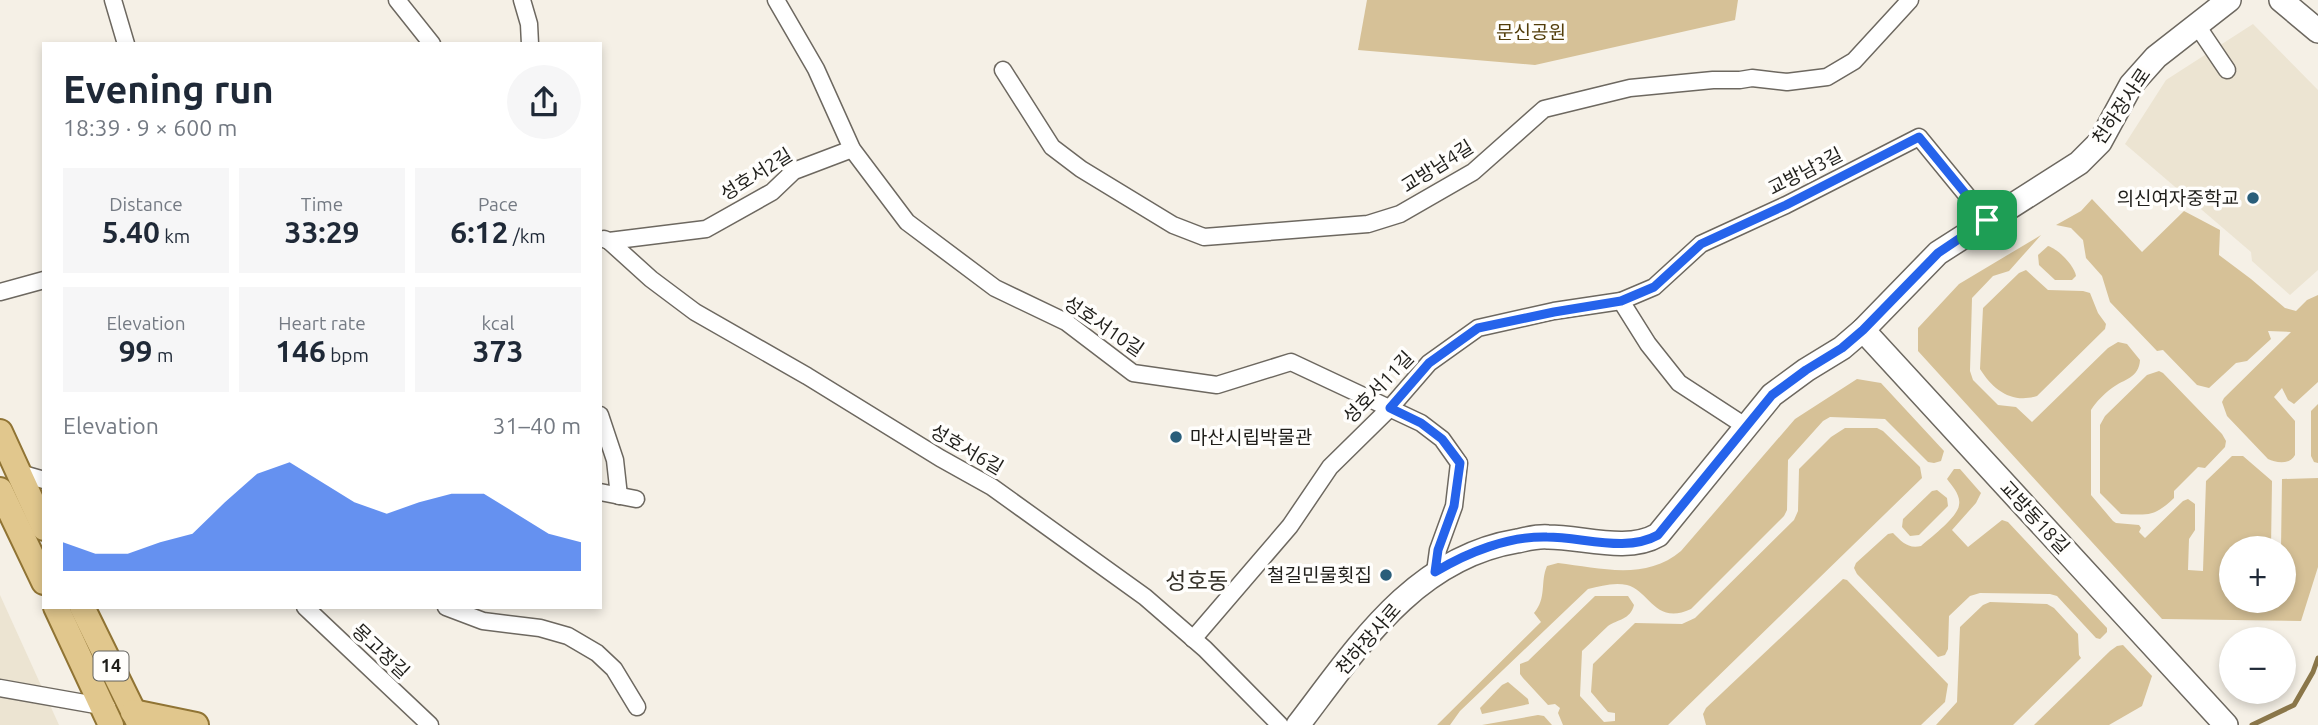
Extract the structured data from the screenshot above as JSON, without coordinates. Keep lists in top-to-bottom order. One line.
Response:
{"streets":{"main road":["천하장사로","교방동18길","14"],"street":["교방남4길","교방남3길","성호서2길","성호서10길","성호서11길","성호서6길","몽고정길"]},"crossings":[["천하장사로","교방남3길"],["천하장사로","성호서10길"],["천하장사로","교방동18길"],["교방남3길","성호서11길"],["성호서2길","성호서10길"],["성호서2길","성호서6길"],["성호서10길","성호서11길"],["성호서11길","성호서6길"]],"districts":["성호동"],"parks":["문신공원"],"places":["의신여자중학교","마산시립박물관","철길민물횟집"],"page":{"heading":["Evening run","18:39 · 9 × 600 m"],"stats":[["Distance","5.40 km"],["Time","33:29"],["Pace","6:12 /km"],["Elevation","99 m"],["Heart rate","146 bpm"],["kcal","373"]],"chart":["Elevation","31–40 m"],"map_buttons":["+","−"]}}
